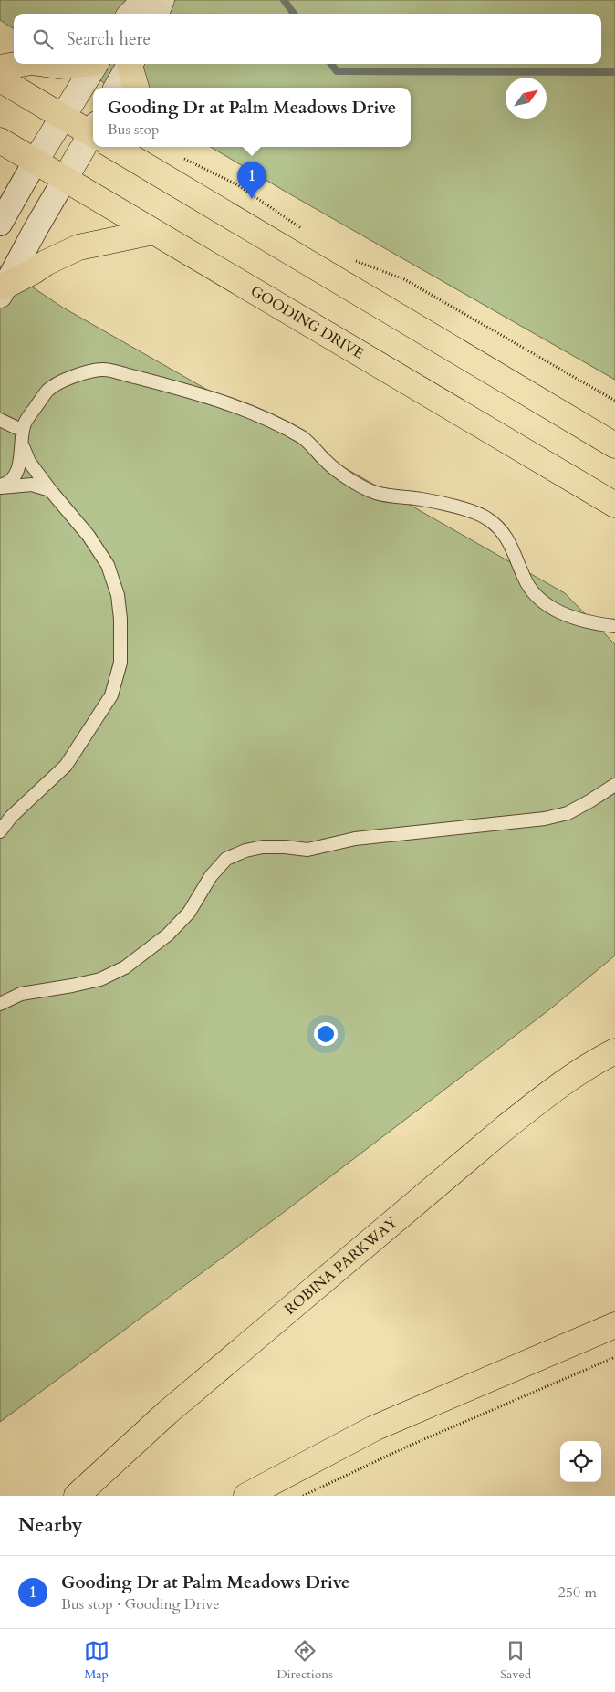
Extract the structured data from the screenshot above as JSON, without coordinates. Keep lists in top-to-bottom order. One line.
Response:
{"streets":{"main road":["GOODING DRIVE","ROBINA PARKWAY"]},"north":"top right","page":{"search":"Search here","popup":["Gooding Dr at Palm Meadows Drive","Bus stop"],"pins":"1","heading":"Nearby","list":[{"mark":"1","name":"Gooding Dr at Palm Meadows Drive","note":"Bus stop · Gooding Drive","value":"250 m"}],"nav":["Map","Directions","Saved"]}}
